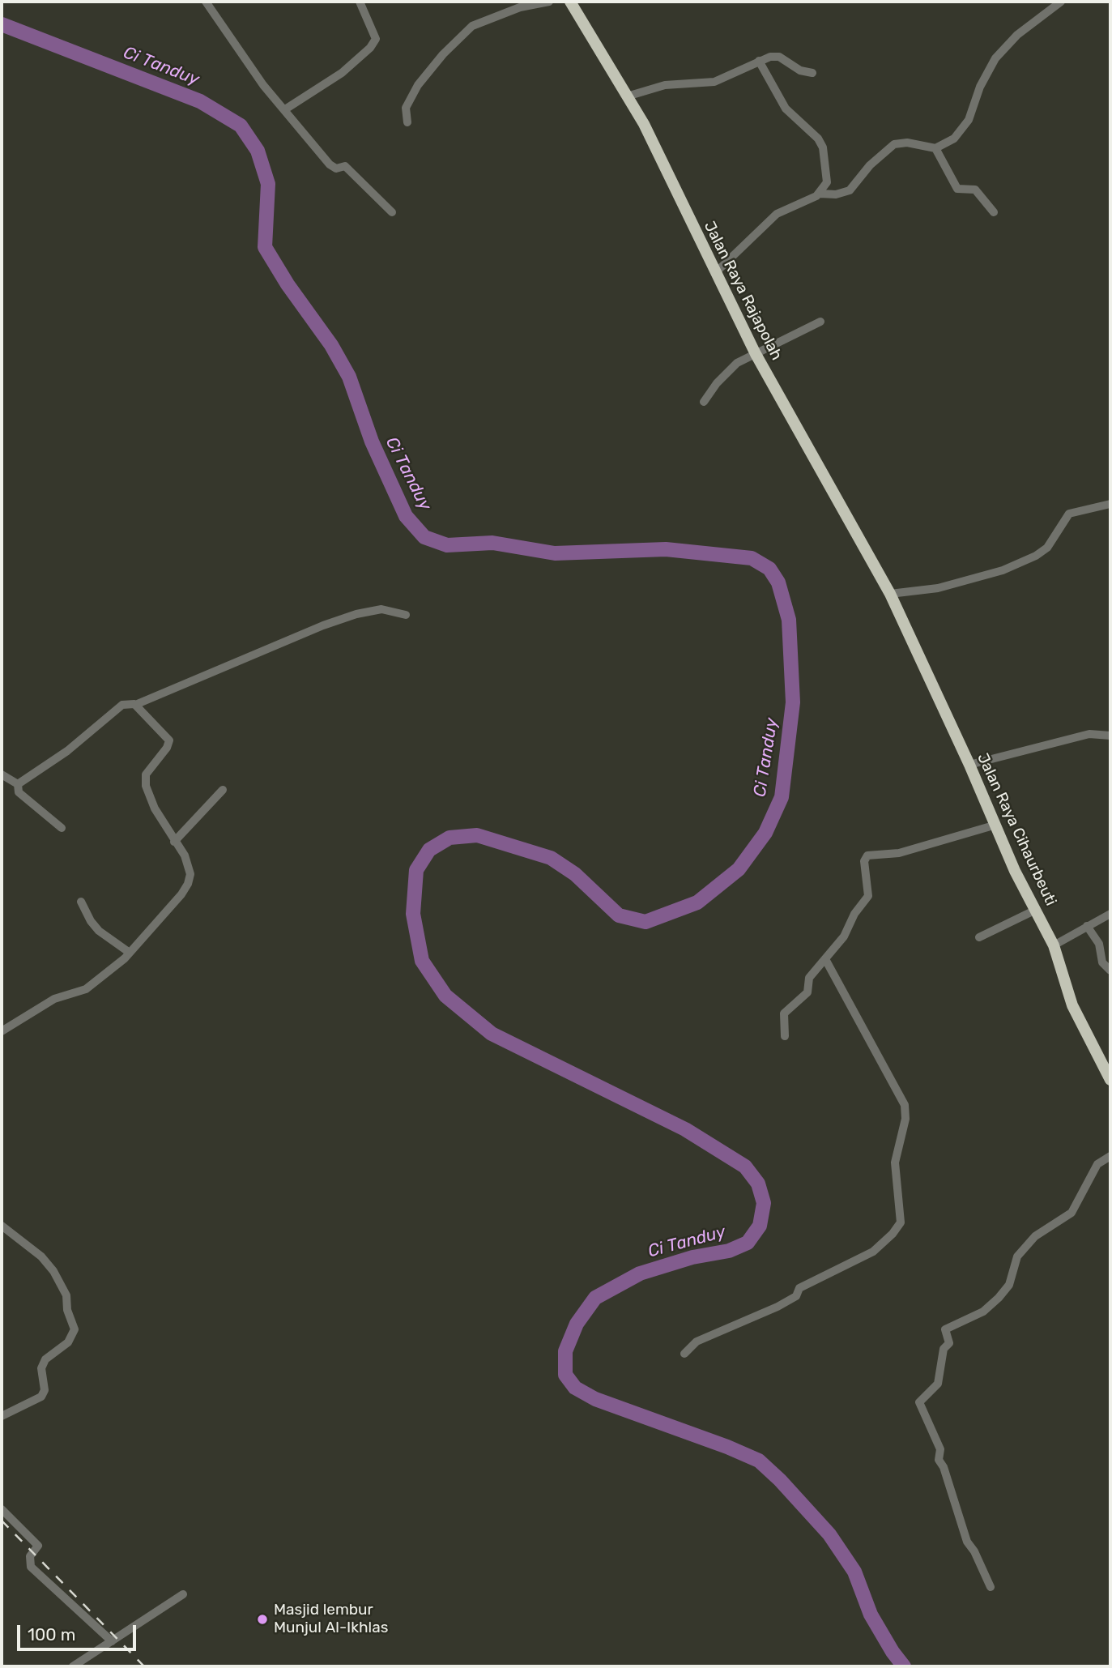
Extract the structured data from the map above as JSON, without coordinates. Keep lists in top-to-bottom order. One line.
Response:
{"streets":{"highway":["Jalan Raya Rajapolah","Jalan Raya Cihaurbeuti"]},"crossings":[["Jalan Raya Rajapolah","Jalan Raya Cihaurbeuti"]],"water":["Ci Tanduy"],"places":["Masjid lembur Munjul Al-Ikhlas"],"scale_bar":"100 m"}
